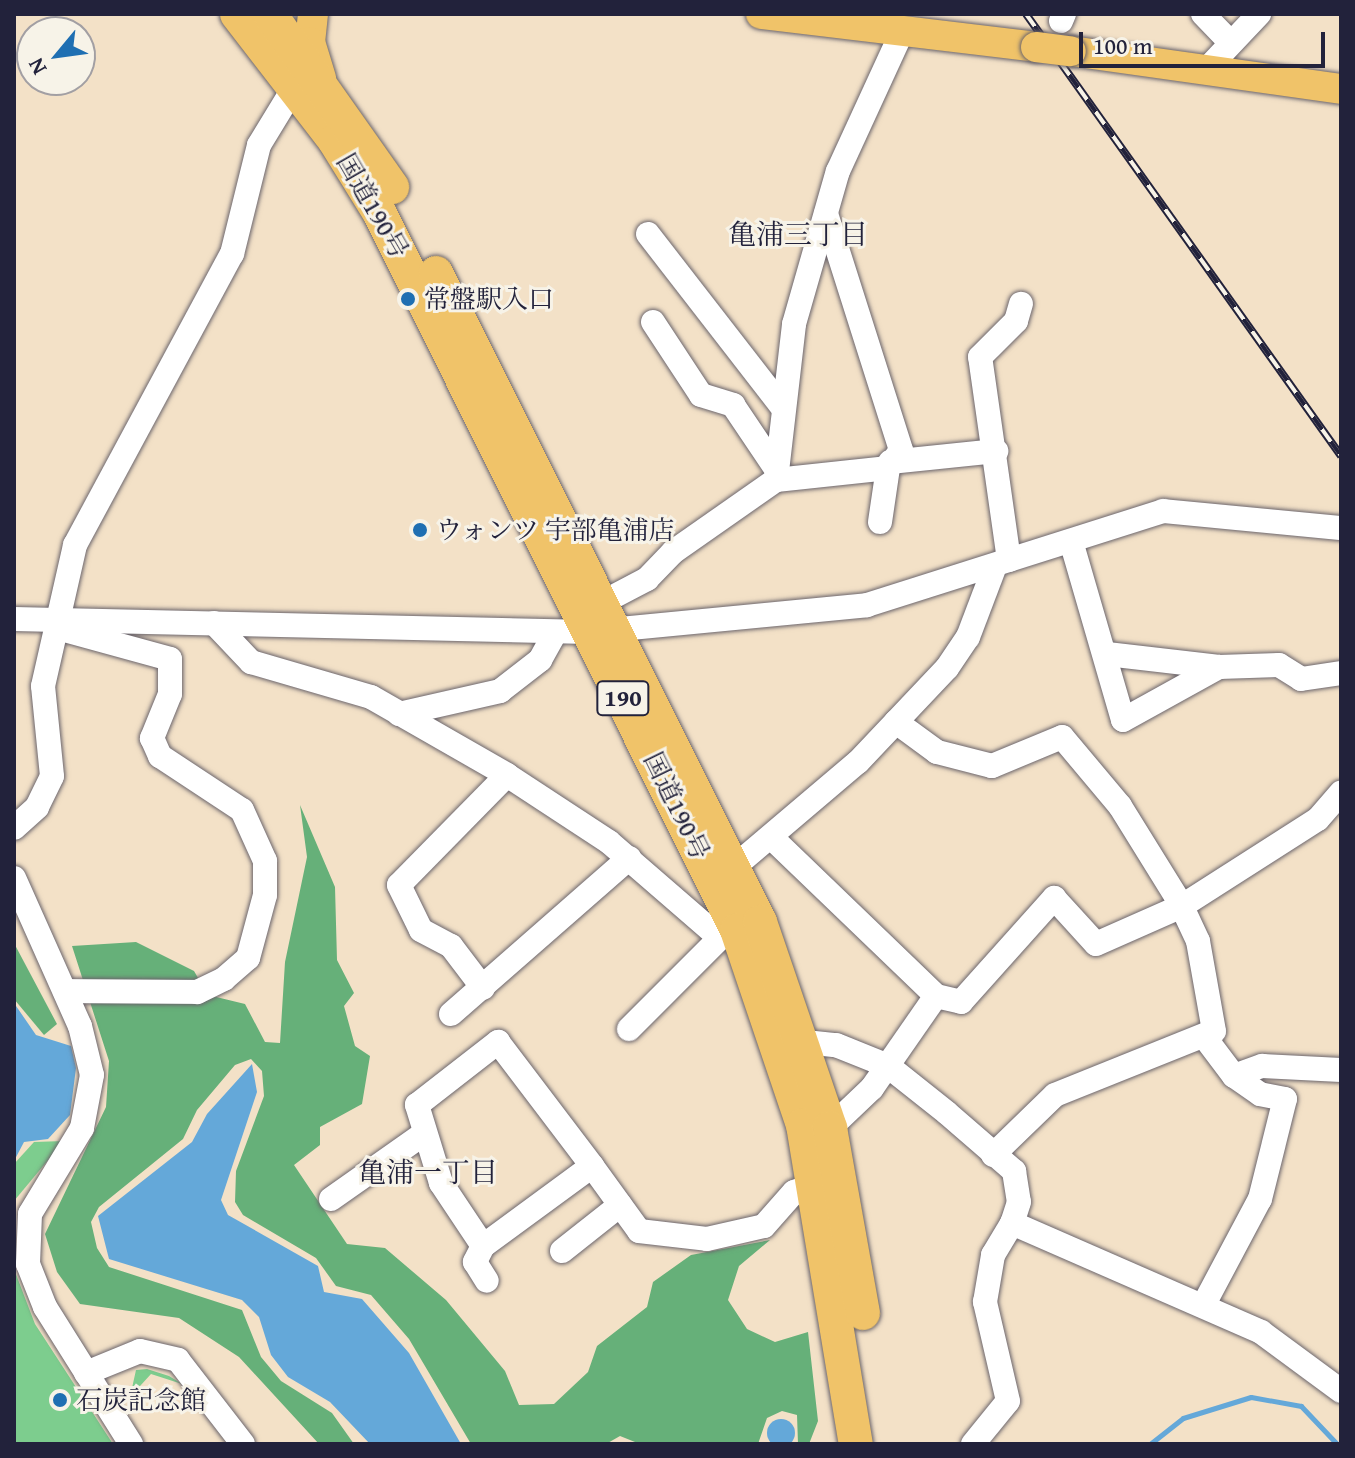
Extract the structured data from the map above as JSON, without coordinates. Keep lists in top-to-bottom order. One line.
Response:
{"streets":{"highway":["国道190号","190"]},"districts":["亀浦三丁目","亀浦一丁目"],"places":["常盤駅入口","ウォンツ 宇部亀浦店","石炭記念館"],"scale_bar":"100 m","north":"bottom left"}
